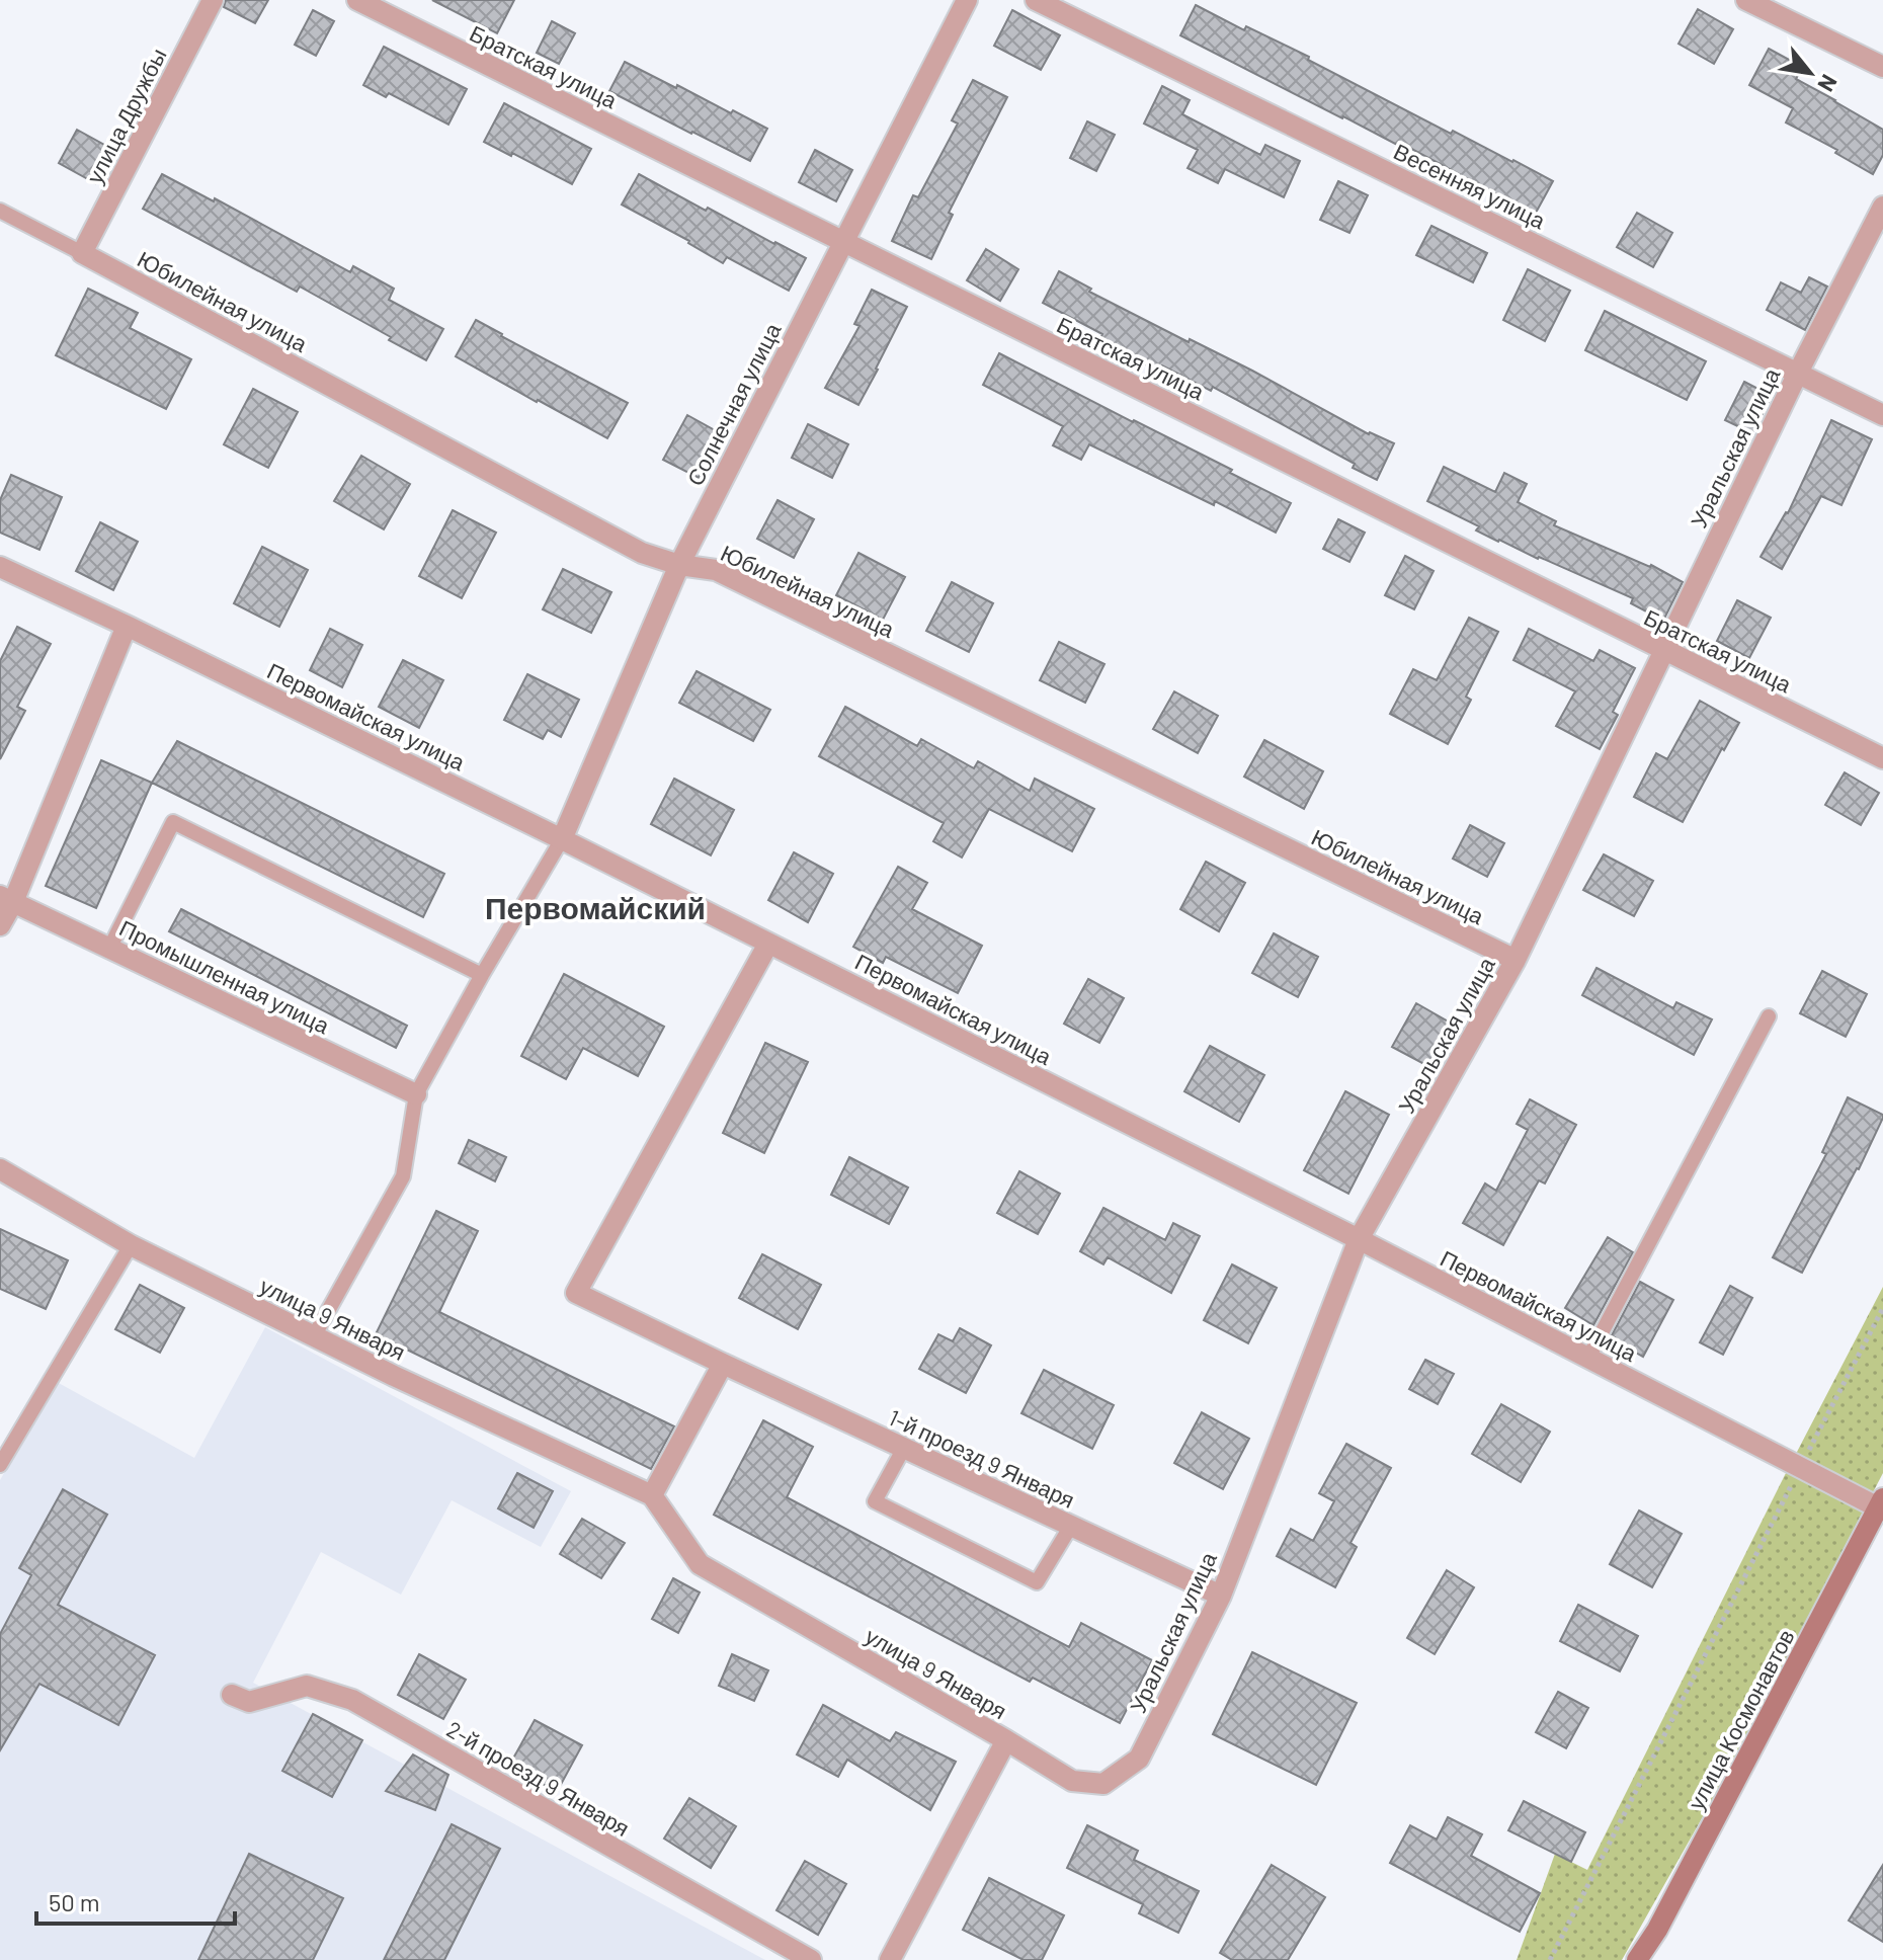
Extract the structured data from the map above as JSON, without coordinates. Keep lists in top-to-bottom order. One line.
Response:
{"streets":{"main road":["улица Космонавтов"],"street":["Братская улица","улица Дружбы","Весенняя улица","Юбилейная улица","Солнечная улица","Уральская улица","Первомайская улица","Промышленная улица","улица 9 Января","1-й проезд 9 Января","2-й проезд 9 Января"]},"crossings":[["Братская улица","Солнечная улица"],["Братская улица","Уральская улица"],["улица Дружбы","Юбилейная улица"],["Весенняя улица","Уральская улица"],["Юбилейная улица","Солнечная улица"],["Юбилейная улица","Уральская улица"],["Солнечная улица","Первомайская улица"],["Уральская улица","Первомайская улица"],["Уральская улица","улица 9 Января"],["Уральская улица","1-й проезд 9 Января"],["Первомайская улица","улица Космонавтов"]],"districts":["Первомайский"],"scale_bar":"50 m","north":"bottom right"}
